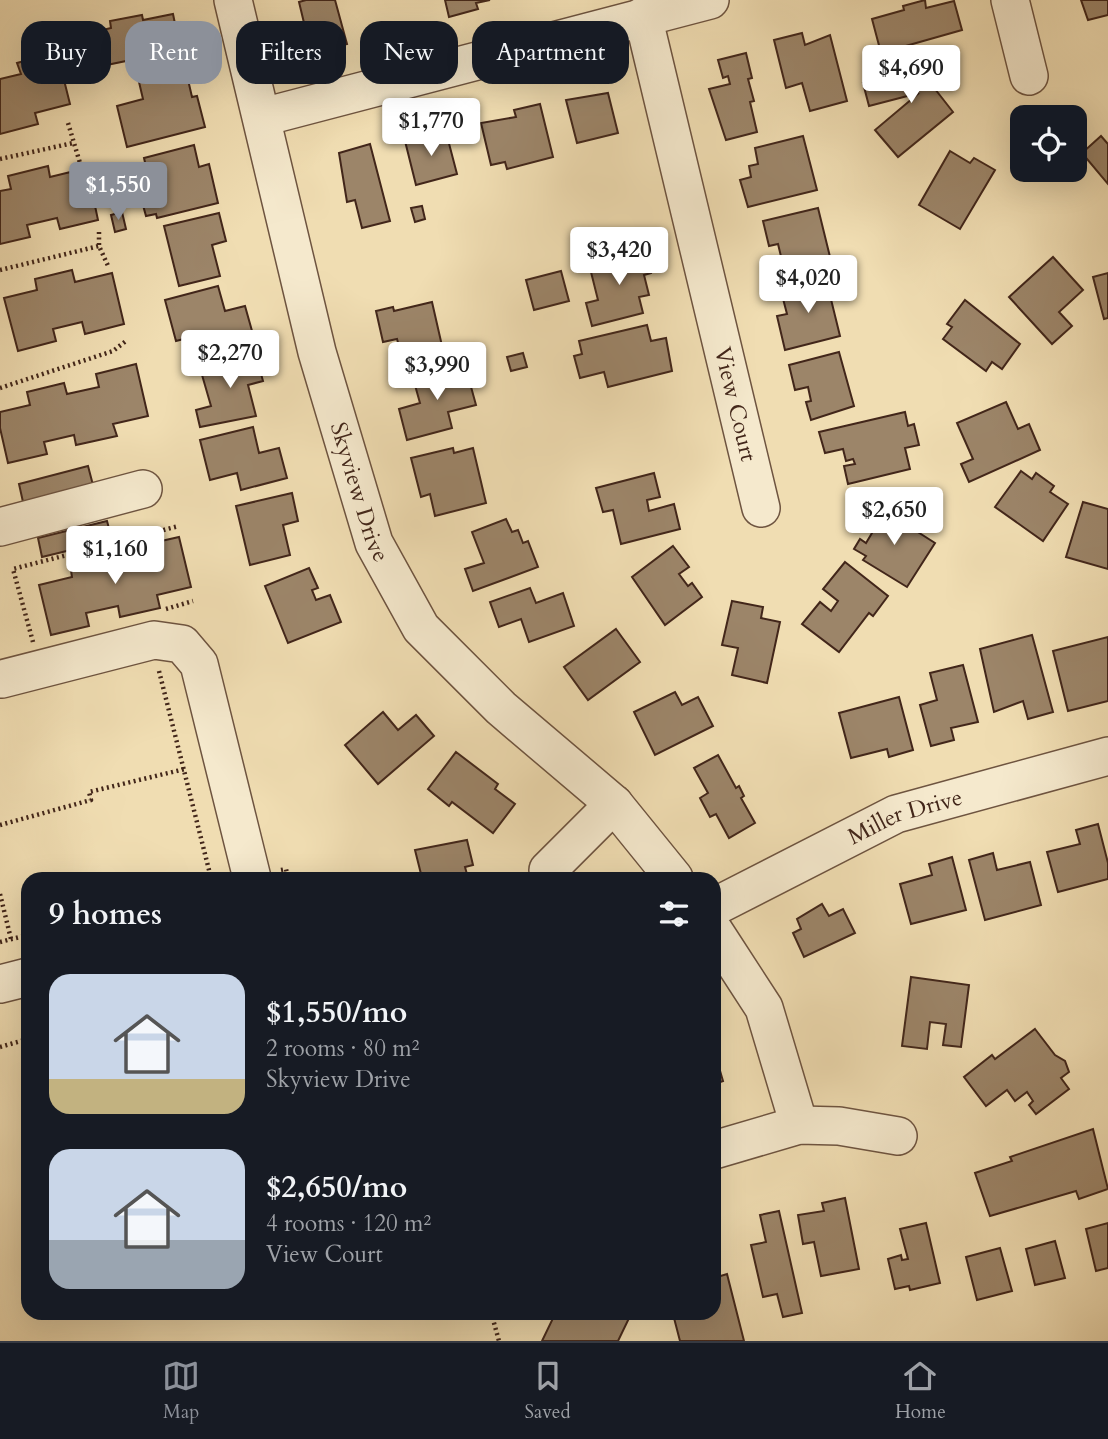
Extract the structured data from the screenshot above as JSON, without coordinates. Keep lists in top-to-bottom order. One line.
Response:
{"streets":{"street":["View Court","Skyview Drive","Miller Drive"]},"page":{"chip":["Buy","Rent","Filters","New","Apartment"],"price":["$4,690","$1,770","$1,550","$3,420","$4,020","$2,270","$3,990","$2,650","$1,160"],"heading":"9 homes","list":[{"name":"$1,550/mo","note":"2 rooms · 80 m² · Skyview Drive"},{"name":"$2,650/mo","note":"4 rooms · 120 m² · View Court"}],"tabs":["Map","Saved","Home"]}}
